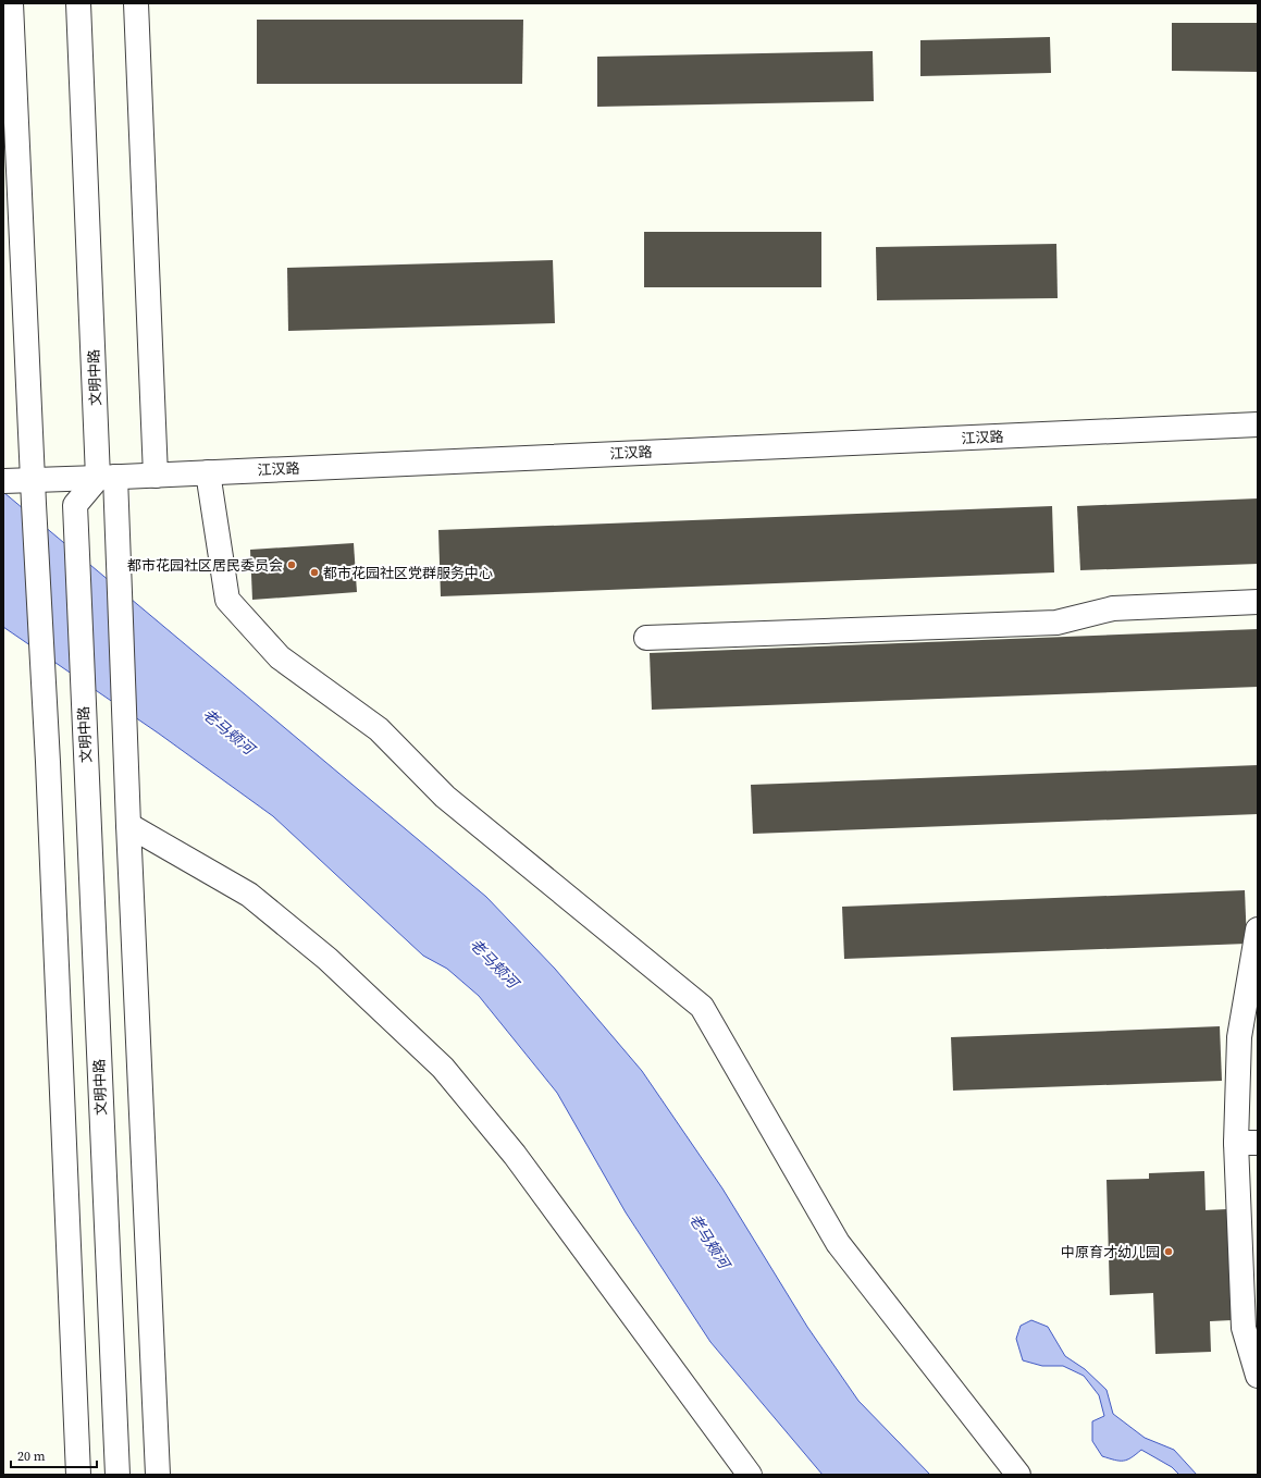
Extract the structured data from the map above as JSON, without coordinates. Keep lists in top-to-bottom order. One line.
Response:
{"streets":{"street":["文明中路","江汉路"]},"crossings":[["文明中路","江汉路"]],"water":["老马颊河"],"places":["都市花园社区居民委员会","都市花园社区党群服务中心","中原育才幼儿园"],"scale_bar":"20 m"}
